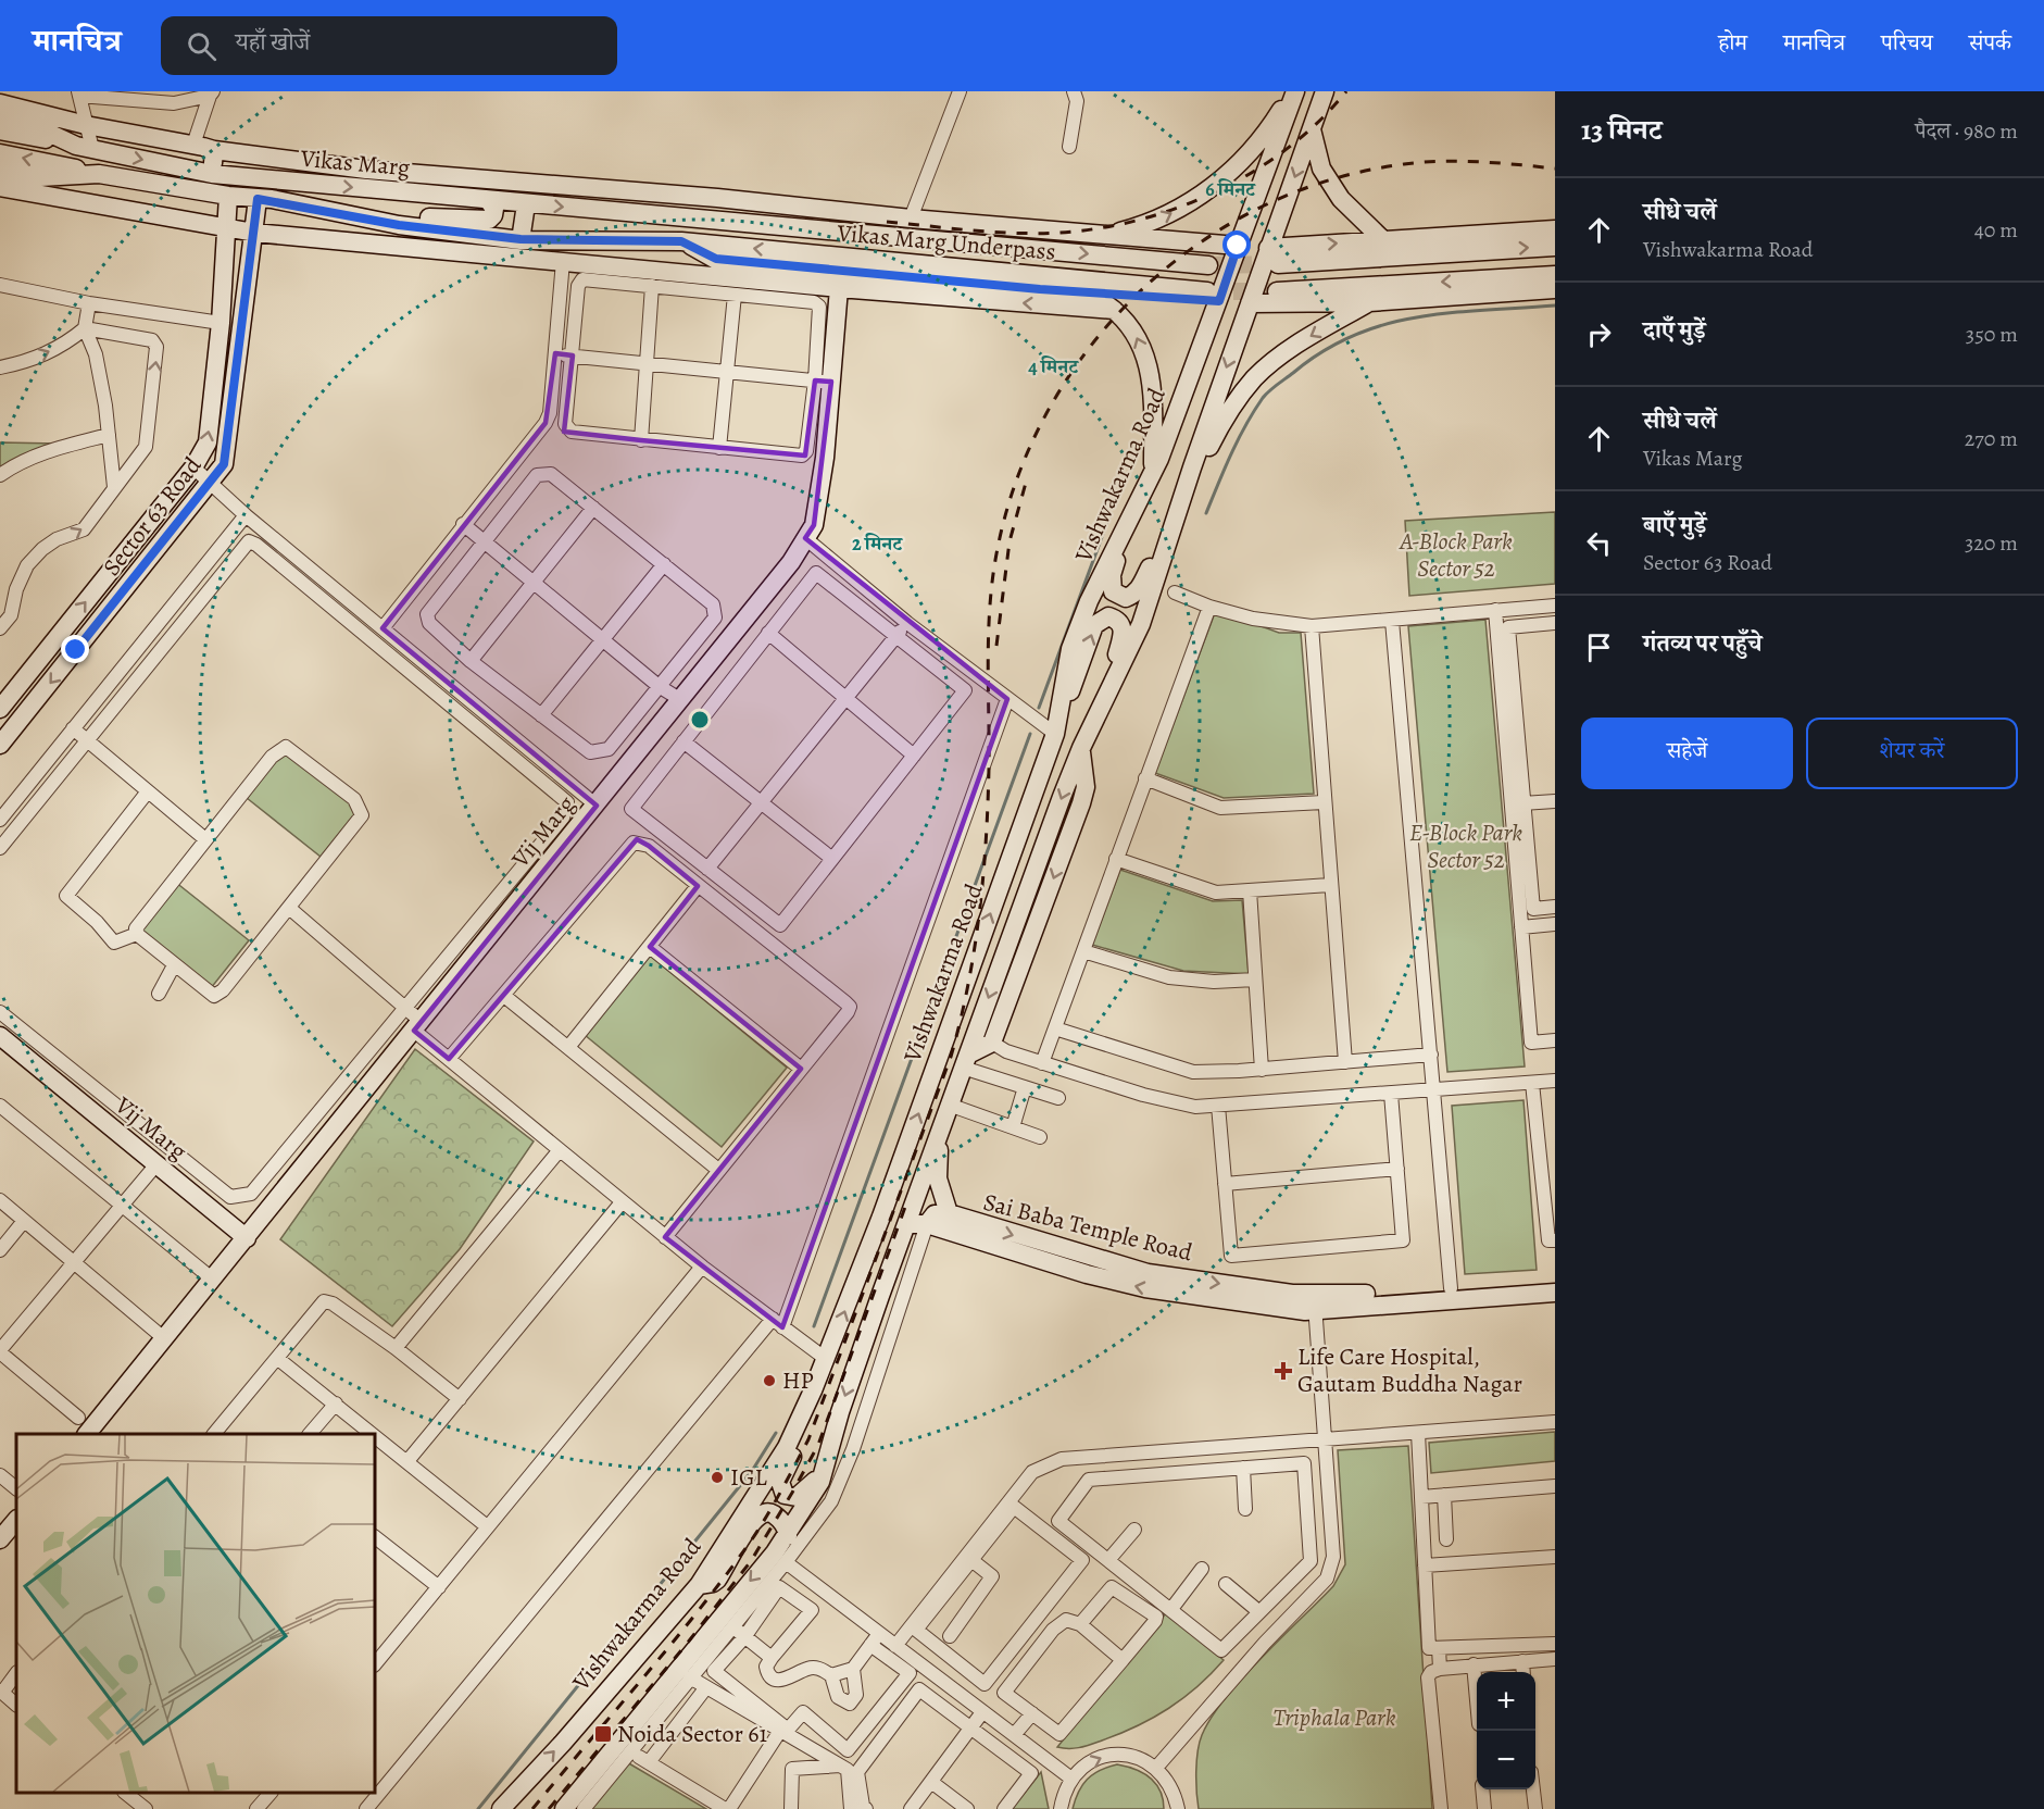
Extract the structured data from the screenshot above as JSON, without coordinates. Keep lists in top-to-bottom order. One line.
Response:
{"streets":{"main road":["Vikas Marg","Vikas Marg Underpass","Vishwakarma Road","Sector 63 Road","Vij Marg","Sai Baba Temple Road"]},"crossings":[["Vikas Marg","Vikas Marg Underpass"],["Vikas Marg","Sector 63 Road"],["Vikas Marg Underpass","Vishwakarma Road"],["Vishwakarma Road","Sai Baba Temple Road"],["Sector 63 Road","Vij Marg"]],"parks":["A-Block Park Sector 52","E-Block Park Sector 52","Triphala Park"],"places":{"health":["Life Care Hospital, Gautam Buddha Nagar"],"other":["HP","IGL"],"transit":["Noida Sector 61"]},"page":{"header":"मानचित्र","search":"यहाँ खोजें","nav":["होम","मानचित्र","परिचय","संपर्क"],"heading":["13 मिनट","पैदल · 980 m"],"list":[["सीधे चलें","Vishwakarma Road","40 m"],["दाएँ मुड़ें","350 m"],["सीधे चलें","Vikas Marg","270 m"],["बाएँ मुड़ें","Sector 63 Road","320 m"],"गंतव्य पर पहुँचे"],"buttons":["सहेजें","शेयर करें"],"map_buttons":["+","−"]},"rings":["6 मिनट","4 मिनट","2 मिनट"]}
